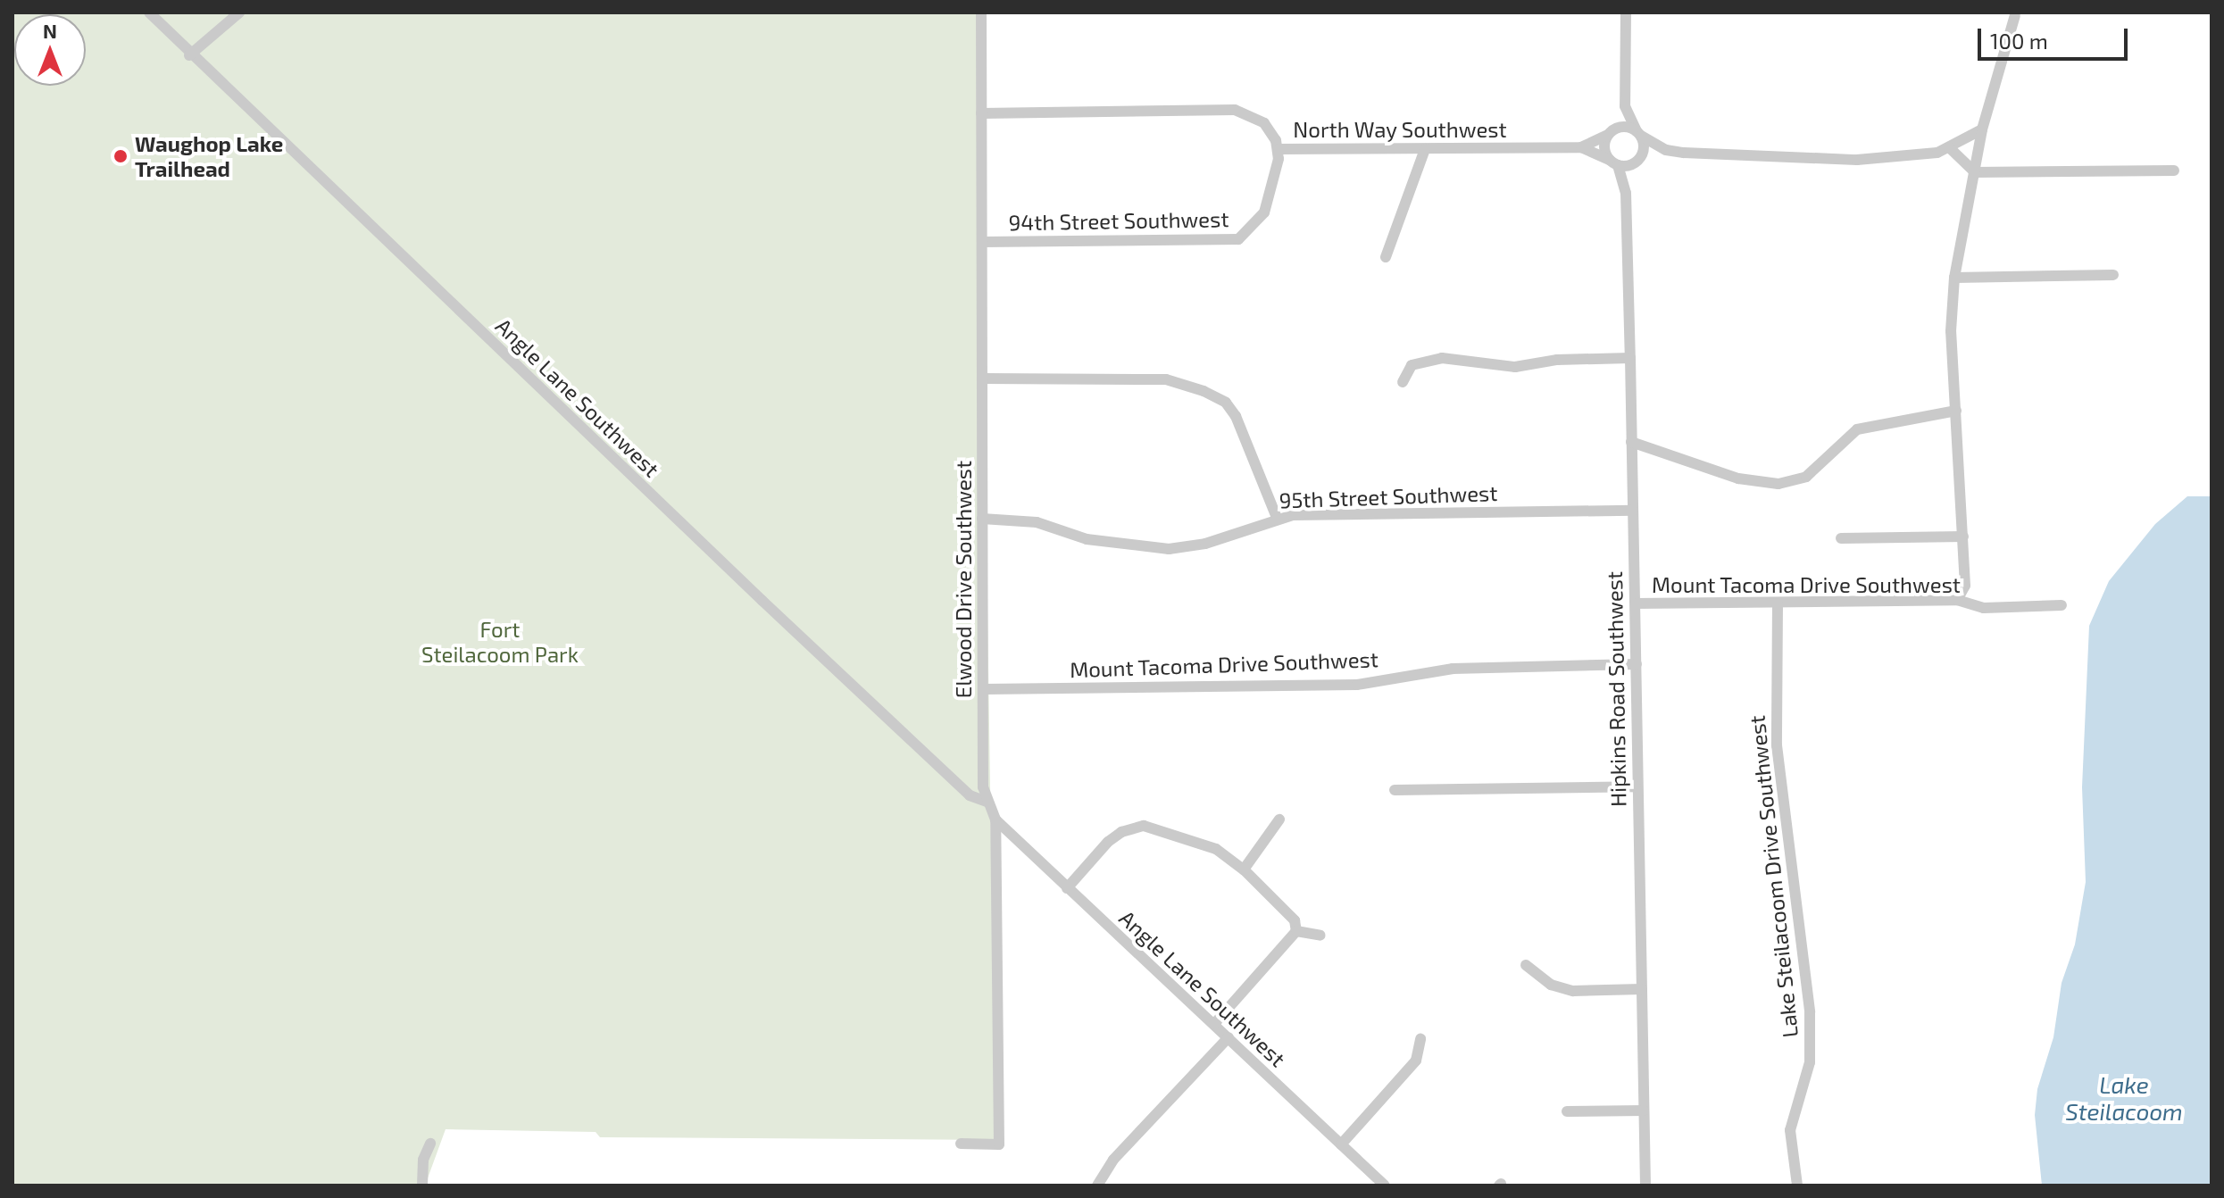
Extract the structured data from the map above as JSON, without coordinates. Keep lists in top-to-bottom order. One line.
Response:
{"streets":{"street":["North Way Southwest","94th Street Southwest","Angle Lane Southwest","95th Street Southwest","Elwood Drive Southwest","Mount Tacoma Drive Southwest","Hipkins Road Southwest","Lake Steilacoom Drive Southwest"]},"crossings":[["North Way Southwest","94th Street Southwest"],["North Way Southwest","Elwood Drive Southwest"],["North Way Southwest","Hipkins Road Southwest"],["94th Street Southwest","Elwood Drive Southwest"],["Angle Lane Southwest","Elwood Drive Southwest"],["95th Street Southwest","Elwood Drive Southwest"],["95th Street Southwest","Hipkins Road Southwest"],["Elwood Drive Southwest","Mount Tacoma Drive Southwest"],["Mount Tacoma Drive Southwest","Hipkins Road Southwest"],["Mount Tacoma Drive Southwest","Lake Steilacoom Drive Southwest"]],"water":["Lake Steilacoom"],"parks":["Fort Steilacoom Park"],"places":["Waughop Lake Trailhead"],"scale_bar":"100 m","north":"top"}
